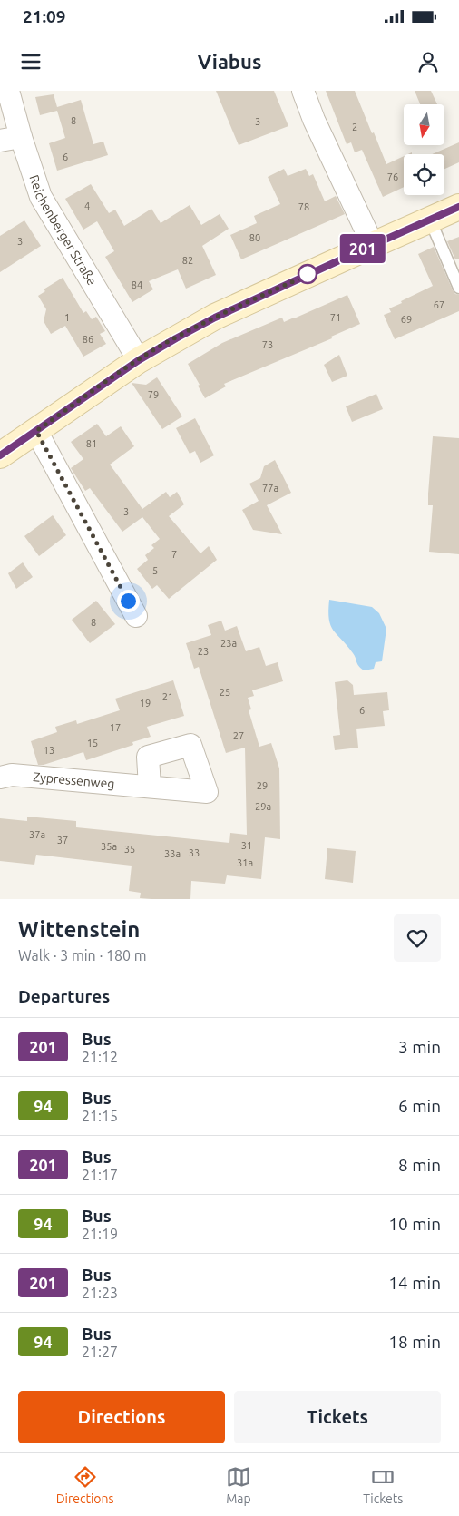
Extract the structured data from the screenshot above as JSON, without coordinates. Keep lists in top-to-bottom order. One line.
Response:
{"streets":{"street":["Reichenberger Straße","Zypressenweg"]},"lines":["bus line 201"],"house_numbers":["8","3","2","6","76","4","78","80","3","82","84","67","1","71","69","86","73","79","81","77a","3","7","5","8","23a","23","25","21","19","6","17","27","15","13","29","29a","37a","37","31","35a","35","33","33a","31a"],"north":"bottom","page":{"status":"21:09","header":"Viabus","on_map":"201","heading":[["Wittenstein","Walk · 3 min · 180 m"],"Departures"],"list":[{"mark":"201","name":"Bus","note":"21:12","value":"3 min"},{"mark":"94","name":"Bus","note":"21:15","value":"6 min"},{"mark":"201","name":"Bus","note":"21:17","value":"8 min"},{"mark":"94","name":"Bus","note":"21:19","value":"10 min"},{"mark":"201","name":"Bus","note":"21:23","value":"14 min"},{"mark":"94","name":"Bus","note":"21:27","value":"18 min"}],"buttons":["Directions","Tickets"],"tabs":["Directions","Map","Tickets"]}}
